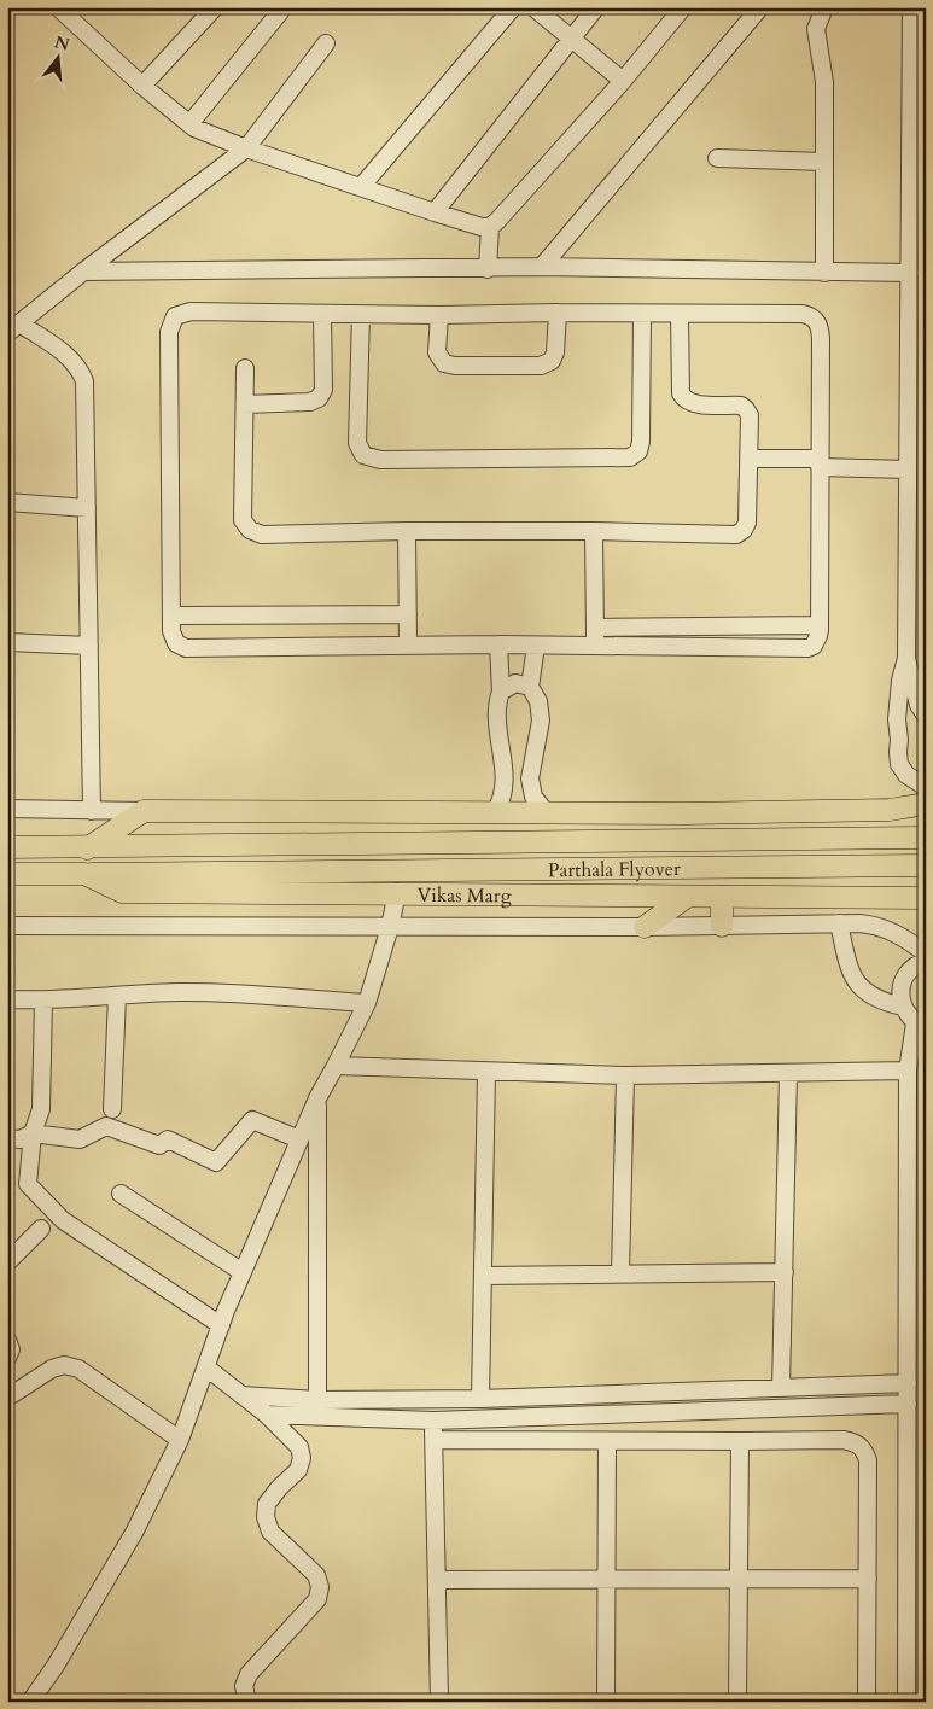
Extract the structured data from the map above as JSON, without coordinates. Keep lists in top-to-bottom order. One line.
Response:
{"streets":{"main road":["Parthala Flyover","Vikas Marg"]},"crossings":[["Parthala Flyover","Vikas Marg"]],"north":"top"}
